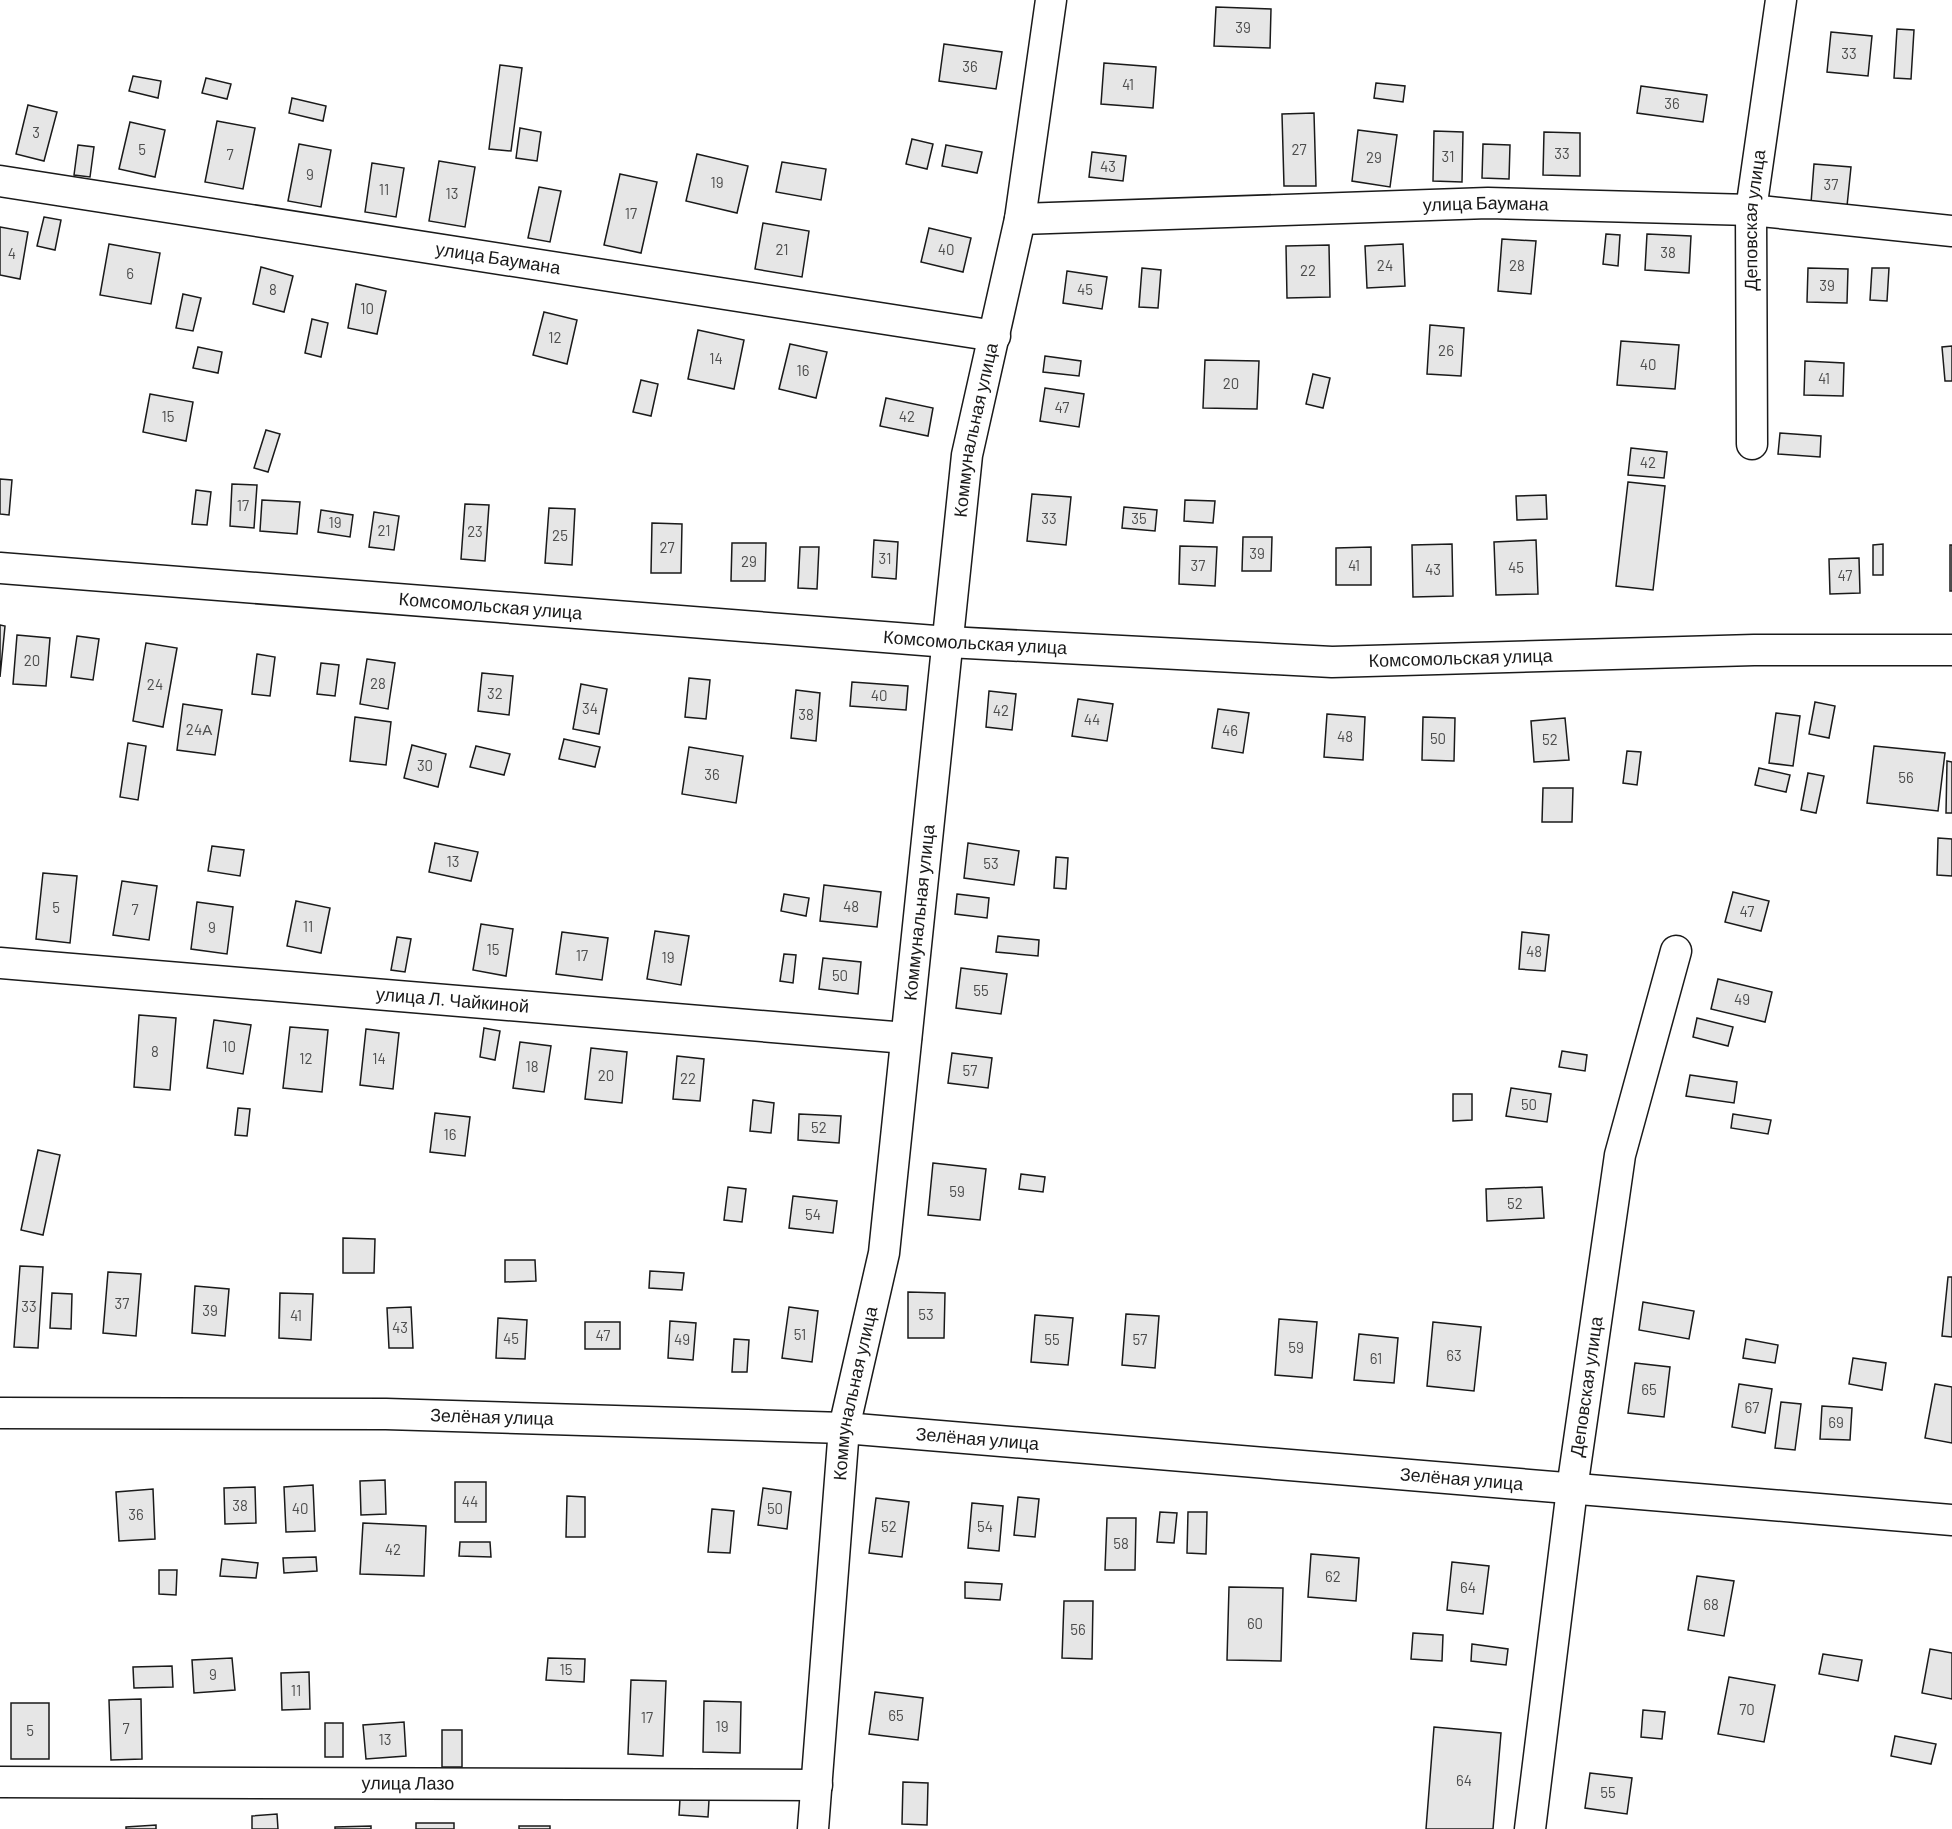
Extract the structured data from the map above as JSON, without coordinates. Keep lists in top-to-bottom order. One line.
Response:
{"streets":{"street":["улица Баумана","Деповская улица","Коммунальная улица","Комсомольская улица","улица Л. Чайкиной","Зелёная улица","улица Лазо"]},"crossings":[["улица Баумана","Деповская улица"],["улица Баумана","Коммунальная улица"],["Деповская улица","Зелёная улица"],["Коммунальная улица","Комсомольская улица"],["Коммунальная улица","улица Л. Чайкиной"],["Коммунальная улица","Зелёная улица"],["Коммунальная улица","улица Лазо"]],"house_numbers":["39","33","36","41","36","3","5","27","33","7","31","29","43","9","19","37","11","13","17","21","40","38","4","24","28","22","6","39","8","45","10","12","26","14","40","16","41","20","47","15","42","42","17","33","35","19","21","23","25","27","39","31","29","37","41","45","43","47","20","28","24","32","40","34","42","38","44","24А","46","48","50","52","30","36","56","13","53","48","5","7","47","11","9","15","48","17","19","50","55","49","10","8","12","14","18","57","20","22","50","52","16","59","52","54","37","33","39","53","41","43","51","47","45","49","55","57","59","63","61","65","67","69","44","38","40","50","36","52","54","58","42","62","64","68","60","56","15","9","11","70","65","17","19","7","5","13","64","55"]}
